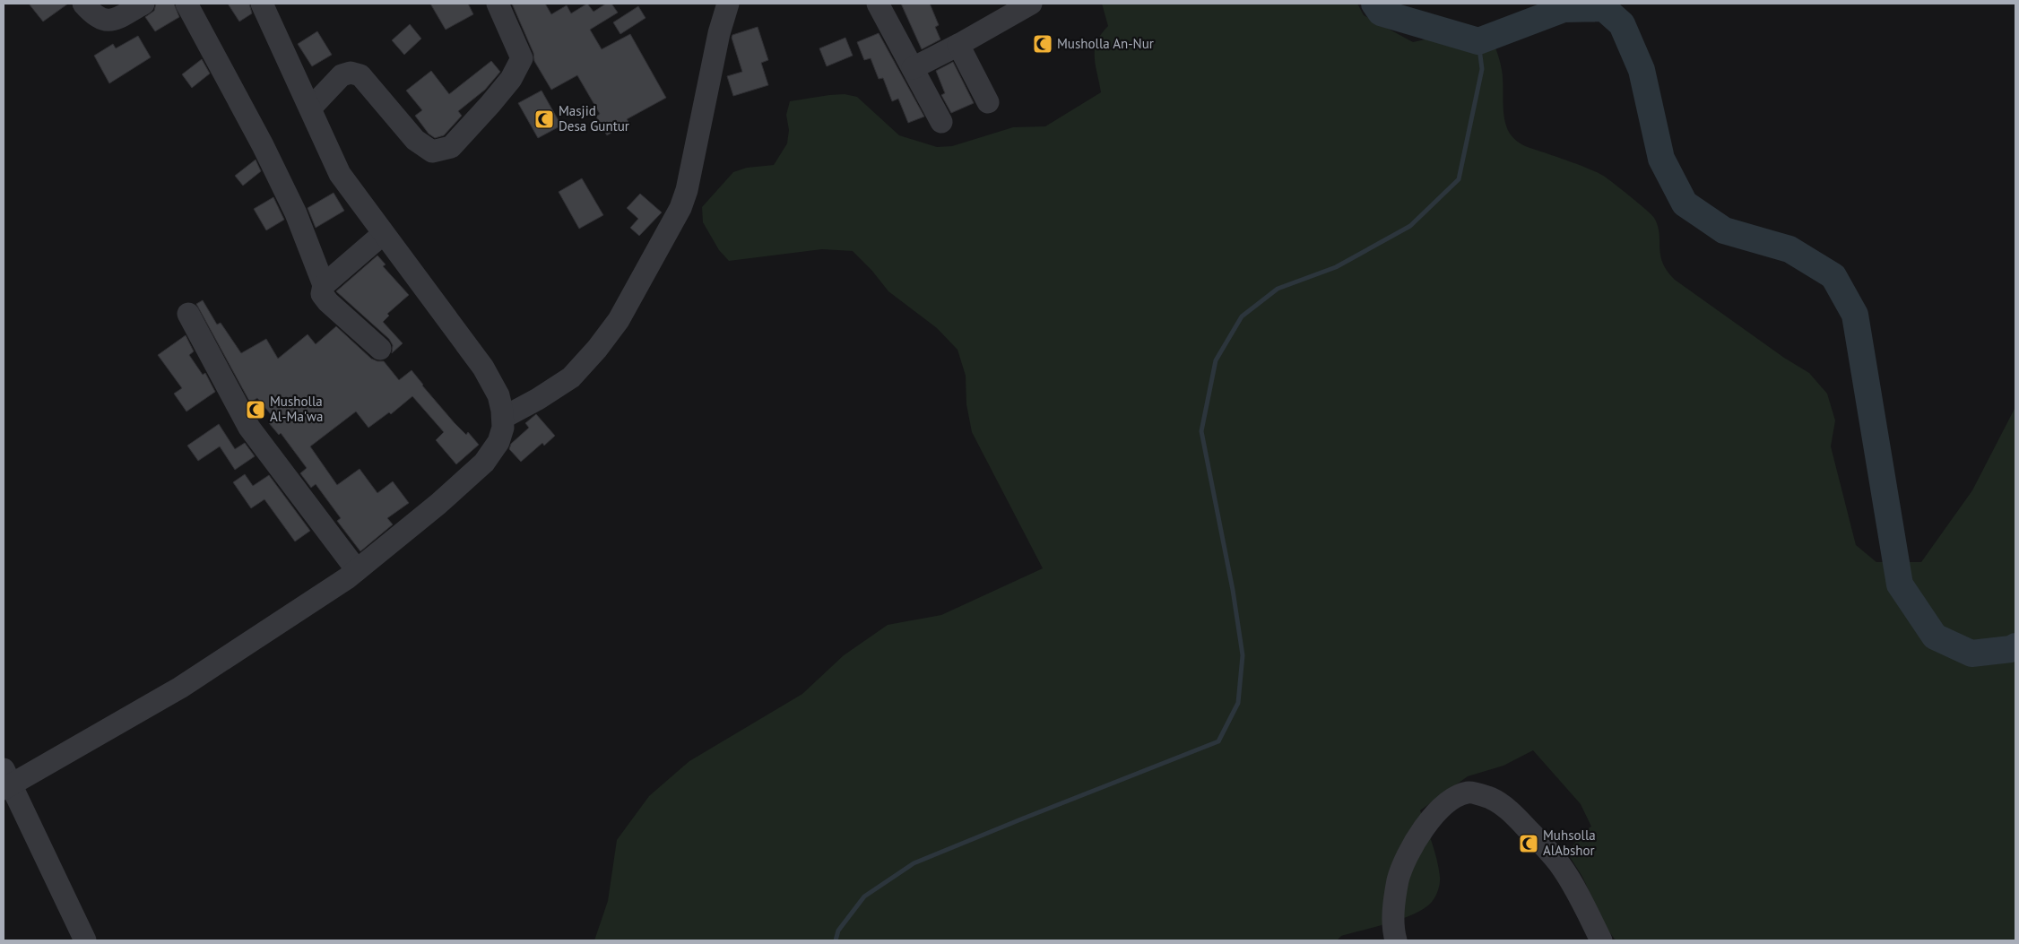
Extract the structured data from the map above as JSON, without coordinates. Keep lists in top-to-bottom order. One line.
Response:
{"places":{"mosque":["Musholla An-Nur","Masjid Desa Guntur","Musholla Al-Ma'wa","Muhsolla AlAbshor"]}}
